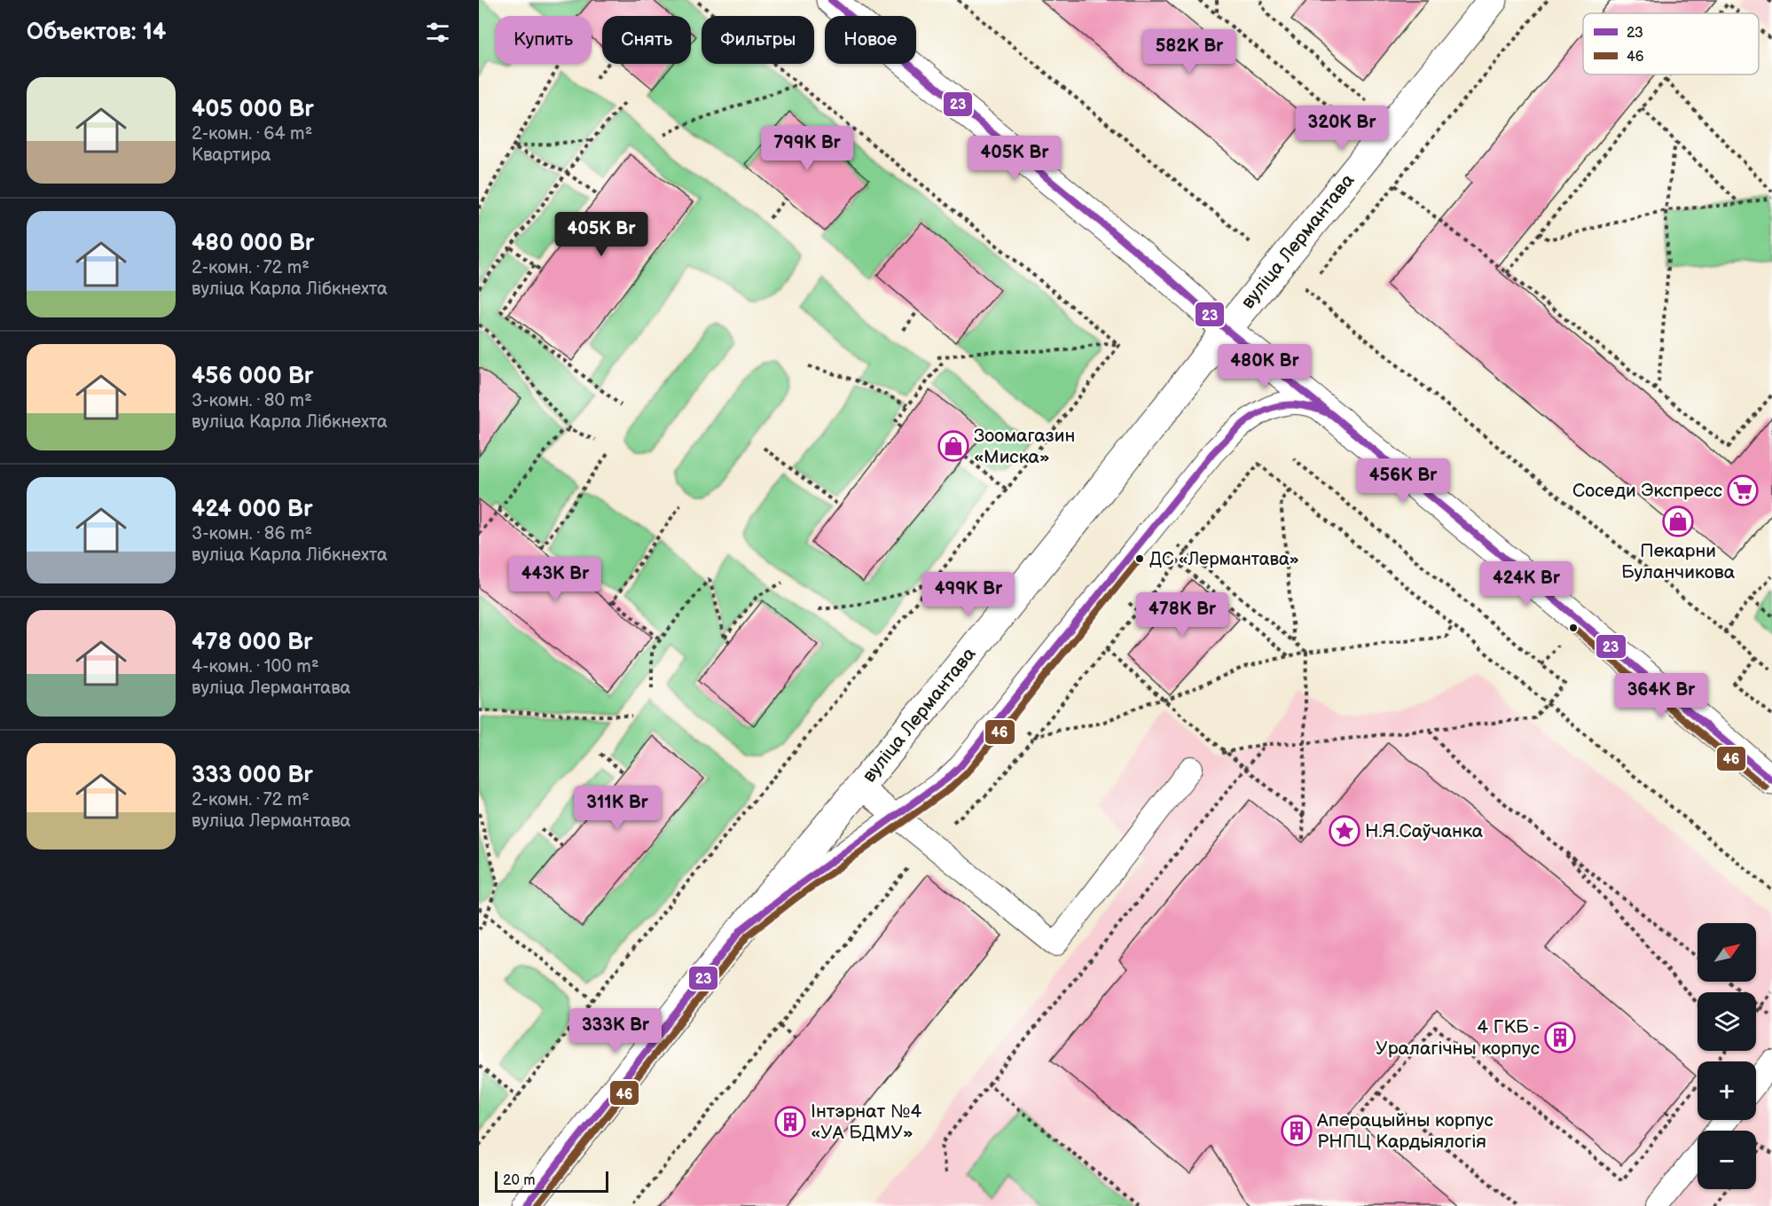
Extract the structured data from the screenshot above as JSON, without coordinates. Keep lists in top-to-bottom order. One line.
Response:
{"streets":{"street":["вуліца Лермантава"]},"places":{"shop":["Зоомагазин «Миска»","Пекарни Буланчикова"],"supermarket":["Соседи Экспресс"],"other":["ДС «Лермантава»"],"place":["Н.Я.Саўчанка"],"building":["4 ГКБ - Уралагічны корпус","Інтэрнат №4 «УА БДМУ»","Аперацыйны корпус РНПЦ Кардыялогія"]},"lines":["transit line 23","transit line 46"],"legend":["23","46"],"scale_bar":"20 m","north":"top right","page":{"heading":"Объектов: 14","chip":["Купить","Снять","Фильтры","Новое"],"price":["582K Br","320K Br","799K Br","405K Br","405K Br","480K Br","456K Br","443K Br","424K Br","499K Br","478K Br","364K Br","311K Br","333K Br"],"list":[{"name":"405 000 Br","note":"2-комн. · 64 m² · Квартира"},{"name":"480 000 Br","note":"2-комн. · 72 m² · вуліца Карла Лібкнехта"},{"name":"456 000 Br","note":"3-комн. · 80 m² · вуліца Карла Лібкнехта"},{"name":"424 000 Br","note":"3-комн. · 86 m² · вуліца Карла Лібкнехта"},{"name":"478 000 Br","note":"4-комн. · 100 m² · вуліца Лермантава"},{"name":"333 000 Br","note":"2-комн. · 72 m² · вуліца Лермантава"}],"map_buttons":["+","−"],"scale":"20 m"}}
